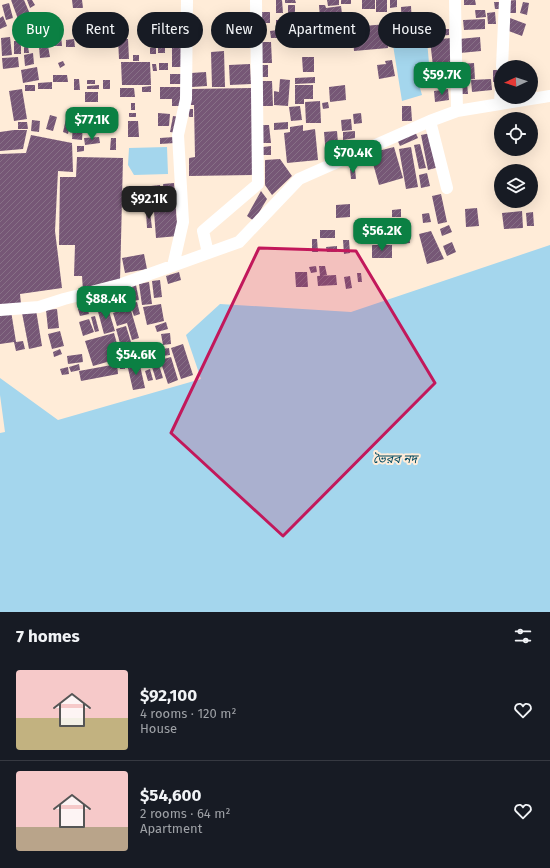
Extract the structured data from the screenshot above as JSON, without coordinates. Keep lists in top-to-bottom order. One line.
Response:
{"water":["ভৈরব নদ"],"north":"left","page":{"chip":["Buy","Rent","Filters","New","Apartment","House"],"price":["$59.7K","$77.1K","$70.4K","$92.1K","$56.2K","$88.4K","$54.6K"],"heading":"7 homes","list":[{"name":"$92,100","note":"4 rooms · 120 m² · House"},{"name":"$54,600","note":"2 rooms · 64 m² · Apartment"}]}}
